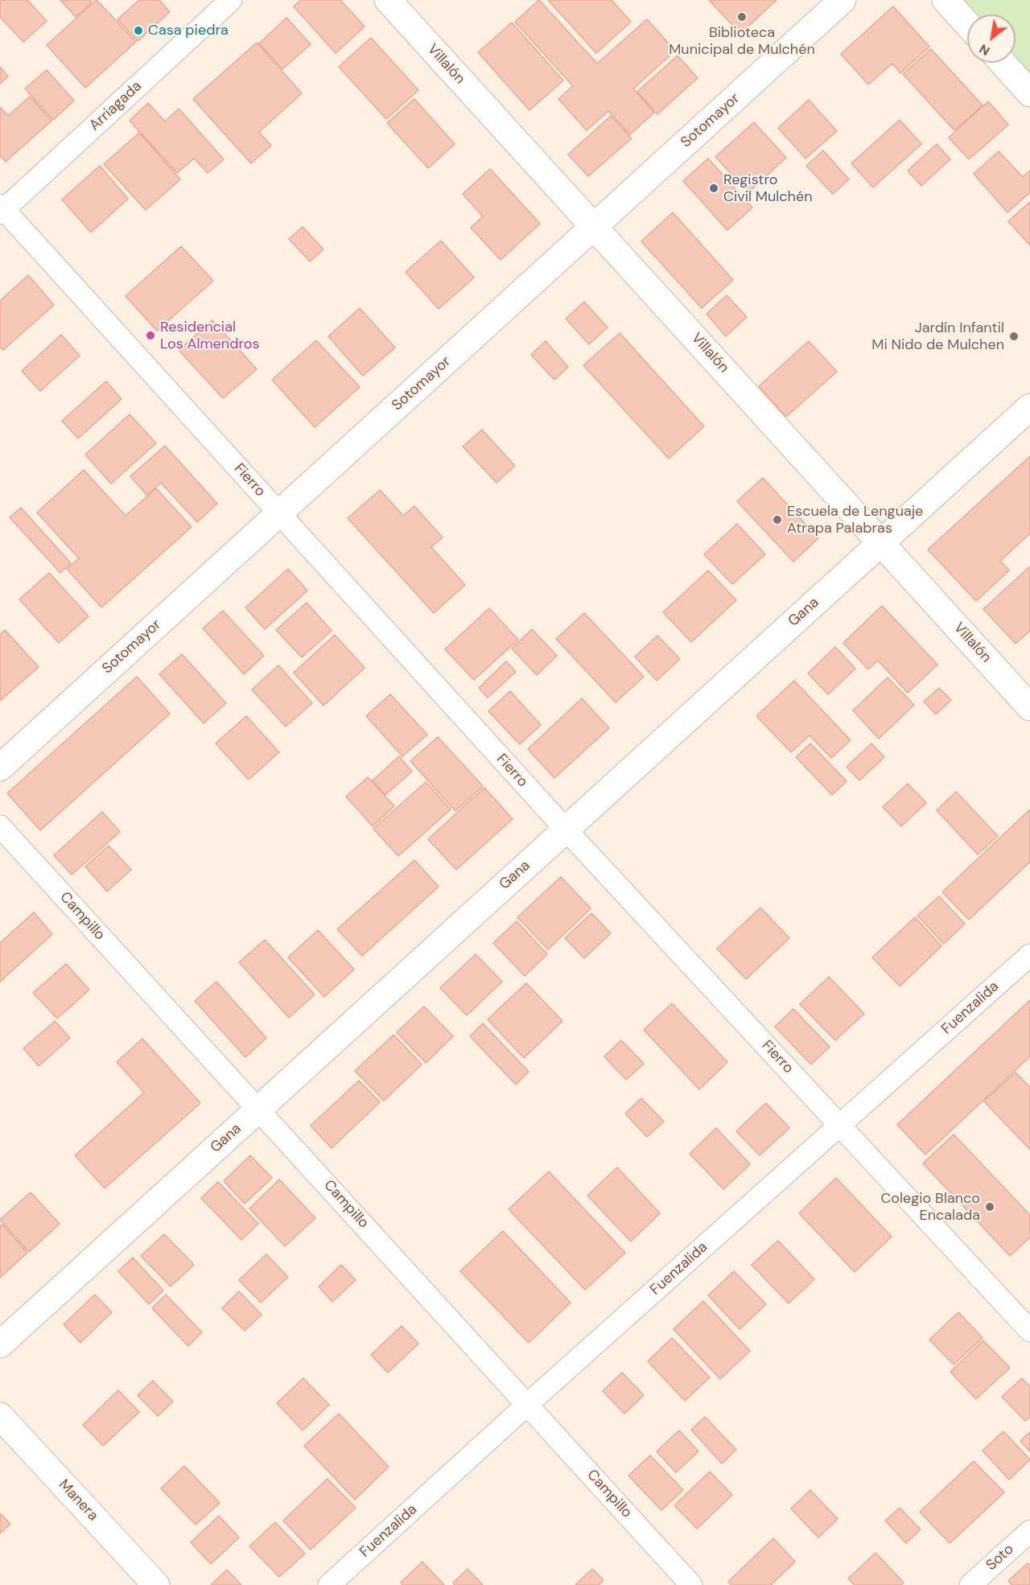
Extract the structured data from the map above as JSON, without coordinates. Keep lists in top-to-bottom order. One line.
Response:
{"streets":{"street":["Villalón","Arriagada","Sotomayor","Fierro","Gana","Campillo","Fuenzalida","Manera","Soto"]},"crossings":[["Villalón","Sotomayor"],["Villalón","Gana"],["Arriagada","Fierro"],["Sotomayor","Fierro"],["Fierro","Gana"],["Fierro","Fuenzalida"],["Gana","Campillo"],["Campillo","Fuenzalida"]],"places":["Biblioteca Municipal de Mulchén","Casa piedra","Registro Civil Mulchén","Residencial Los Almendros","Jardín Infantil Mi Nido de Mulchen","Escuela de Lenguaje Atrapa Palabras","Colegio Blanco Encalada"],"north":"bottom left"}
